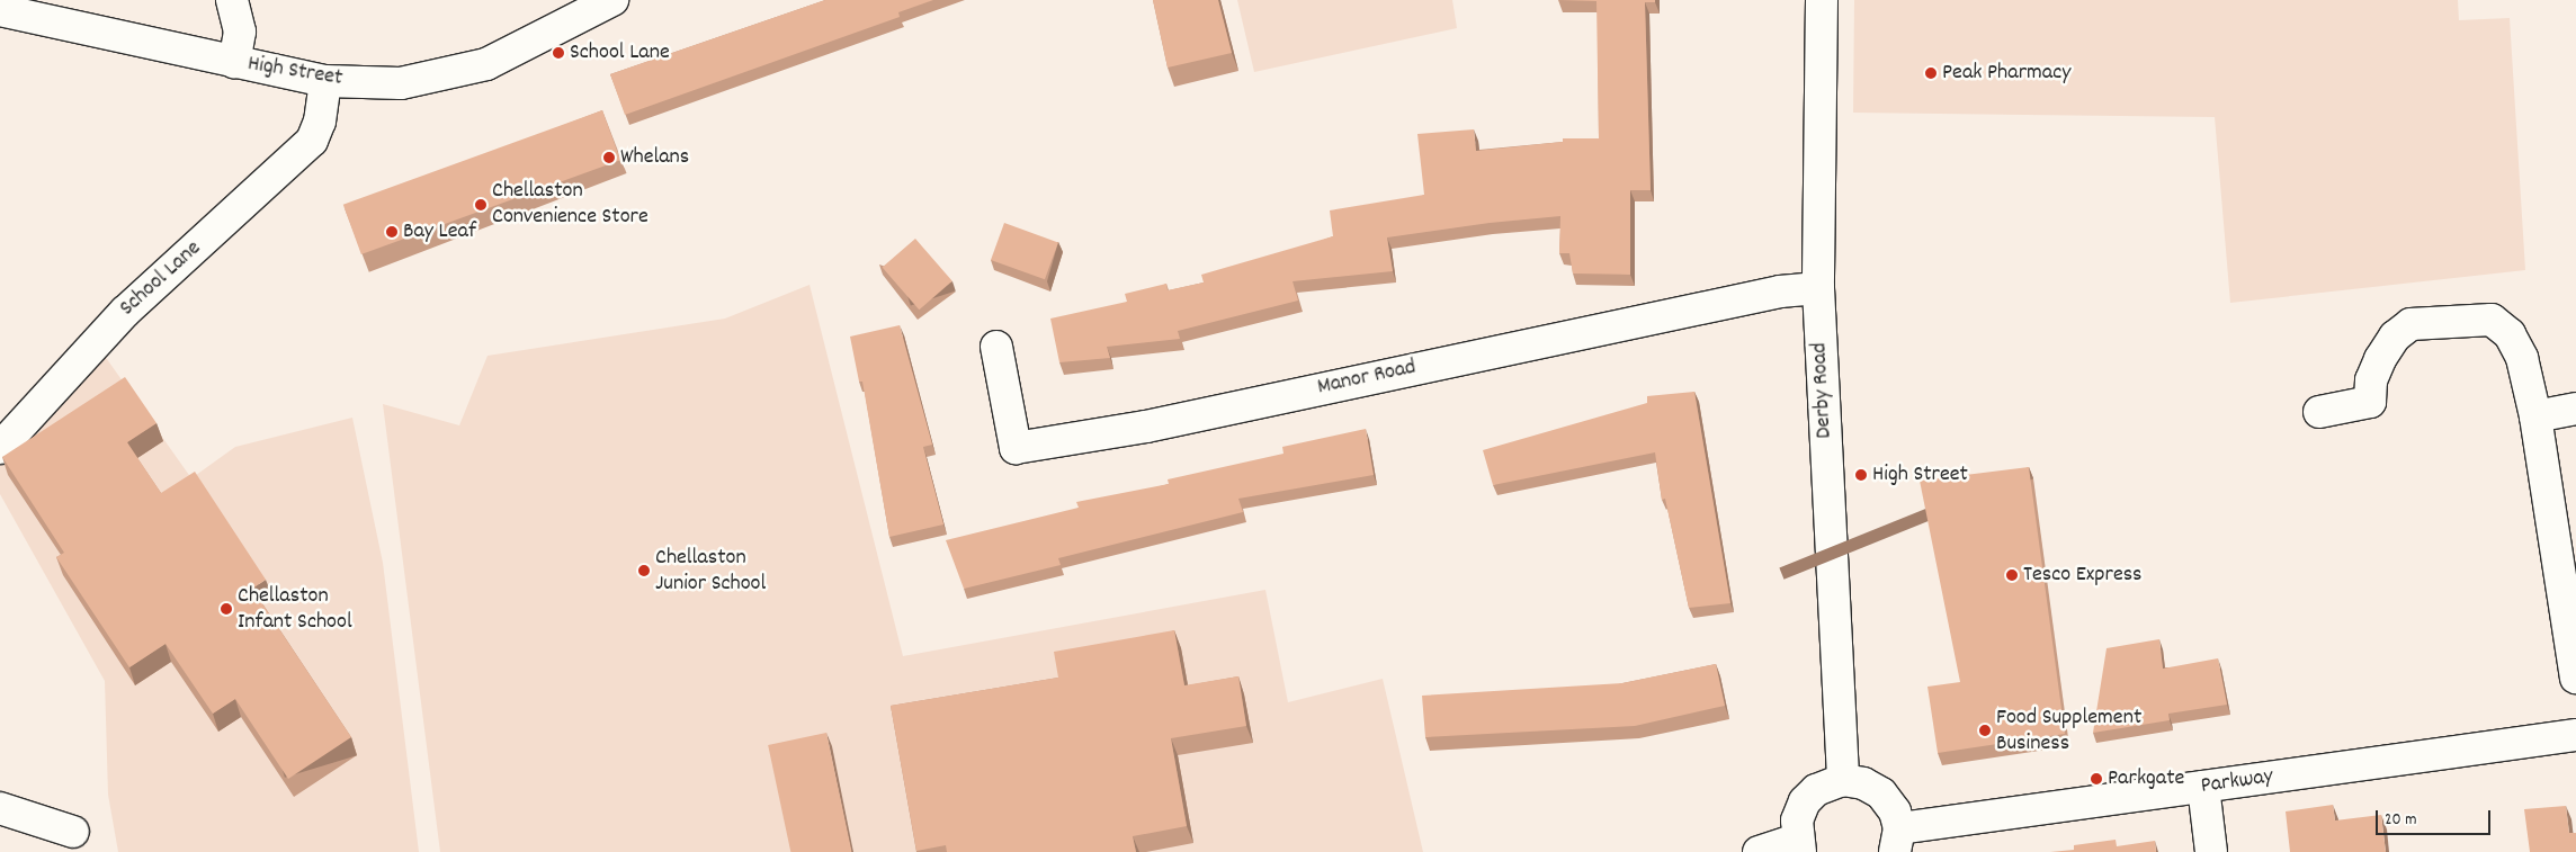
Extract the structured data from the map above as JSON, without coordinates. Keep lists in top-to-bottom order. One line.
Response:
{"streets":{"street":["High Street","School Lane","Manor Road","Derby Road","Parkway"]},"crossings":[["High Street","School Lane"],["Manor Road","Derby Road"]],"places":["School Lane","Peak Pharmacy","Whelans","Chellaston Convenience Store","Bay Leaf","High Street","Chellaston Junior School","Tesco Express","Chellaston Infant School","Food Supplement Business","Parkgate"],"scale_bar":"20 m"}
